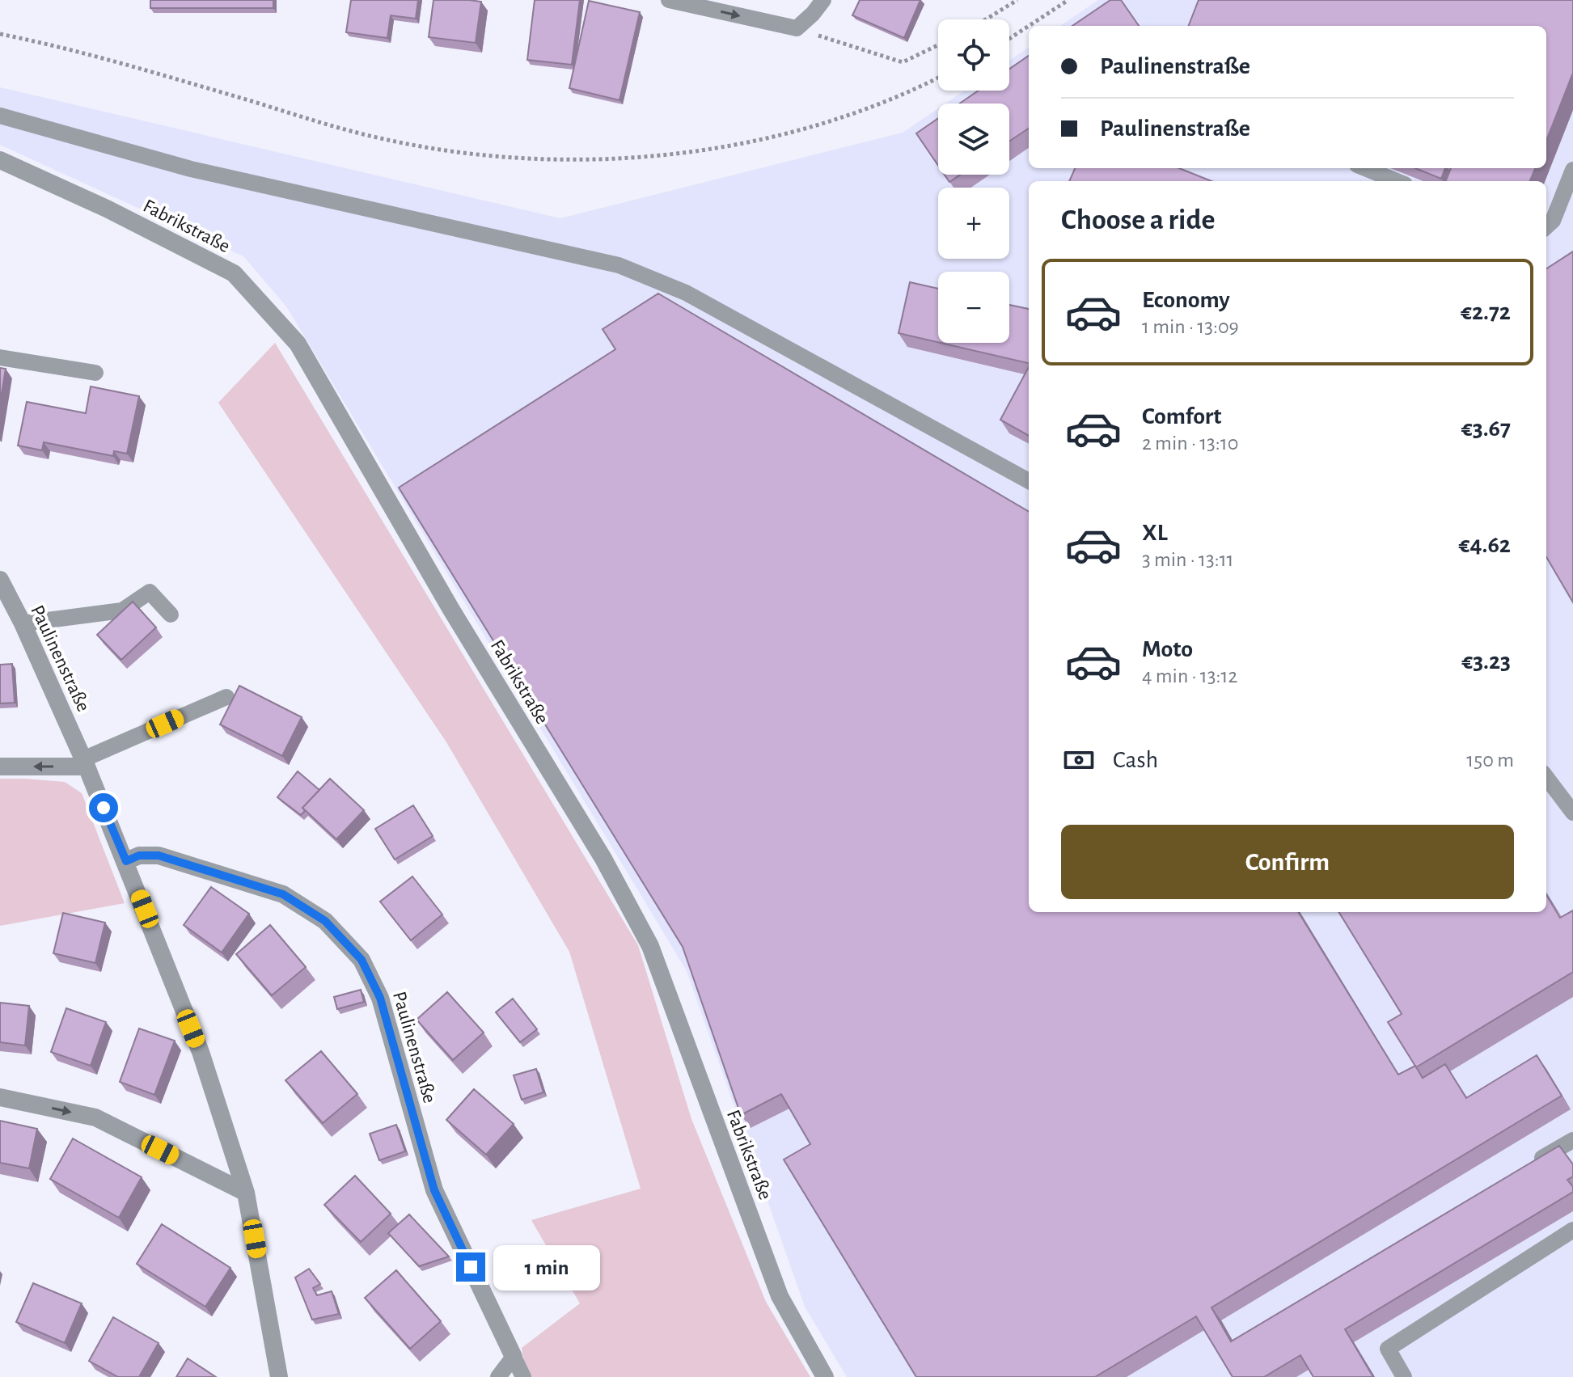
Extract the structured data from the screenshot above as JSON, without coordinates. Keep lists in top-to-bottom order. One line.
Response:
{"streets":{"street":["Fabrikstraße","Paulinenstraße"]},"page":{"map_buttons":["+","−"],"banner":["Paulinenstraße","Paulinenstraße"],"heading":"Choose a ride","list":[{"name":"Economy","note":"1 min · 13:09","value":"€2.72"},{"name":"Comfort","note":"2 min · 13:10","value":"€3.67"},{"name":"XL","note":"3 min · 13:11","value":"€4.62"},{"name":"Moto","note":"4 min · 13:12","value":"€3.23"}],"pay":["Cash","150 m"],"buttons":"Confirm","bubble":"1 min"}}
